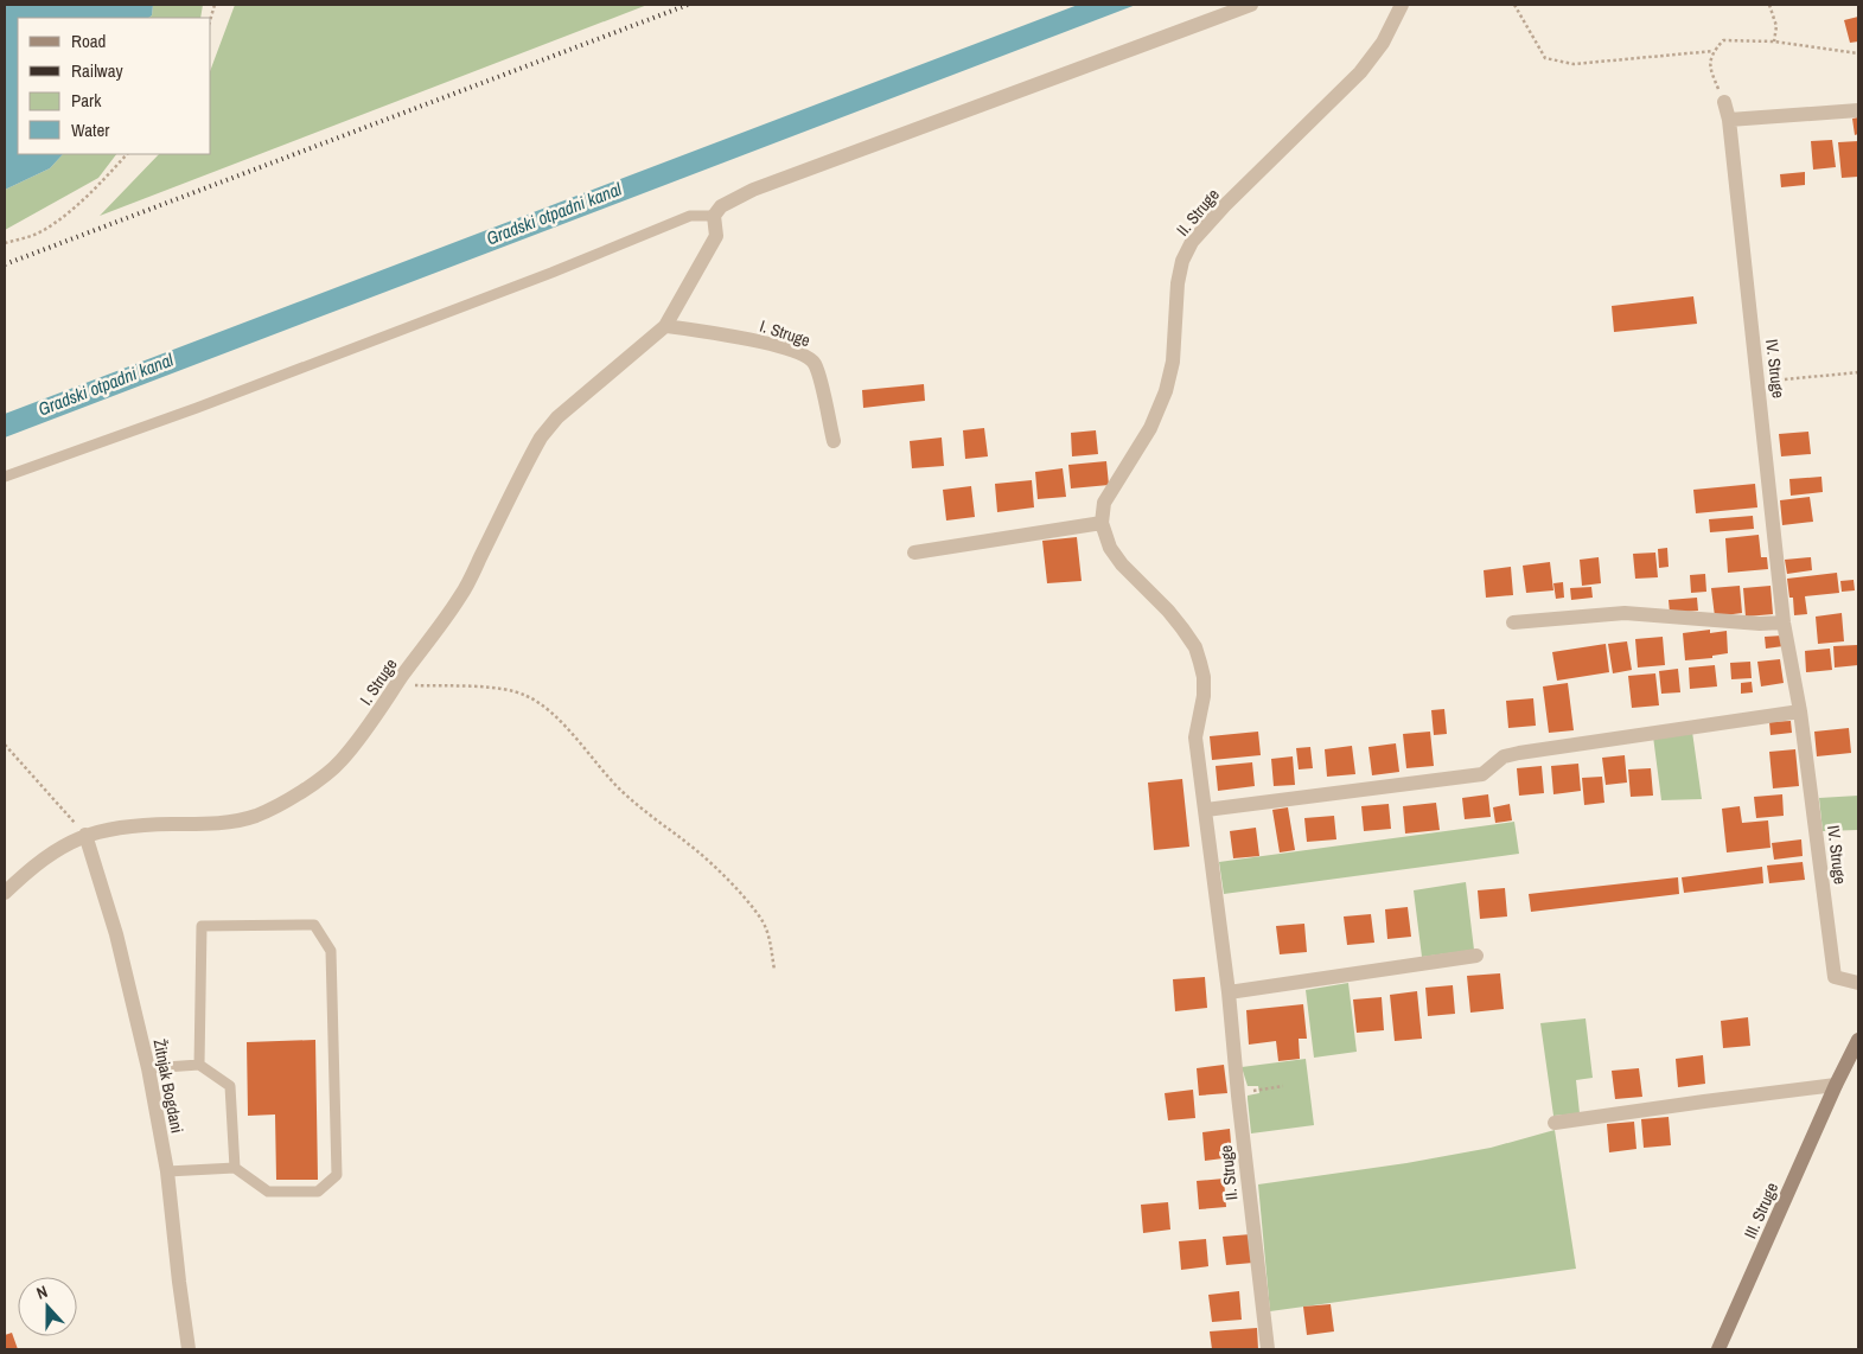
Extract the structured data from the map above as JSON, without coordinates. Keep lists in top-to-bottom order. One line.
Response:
{"streets":{"street":["II. Struge","I. Struge","IV. Struge","Žitnjak Bogdani","III. Struge"]},"crossings":[["I. Struge","Žitnjak Bogdani"]],"water":["Gradski otpadni kanal"],"legend":["Road","Railway","Park","Water"],"north":"top"}
